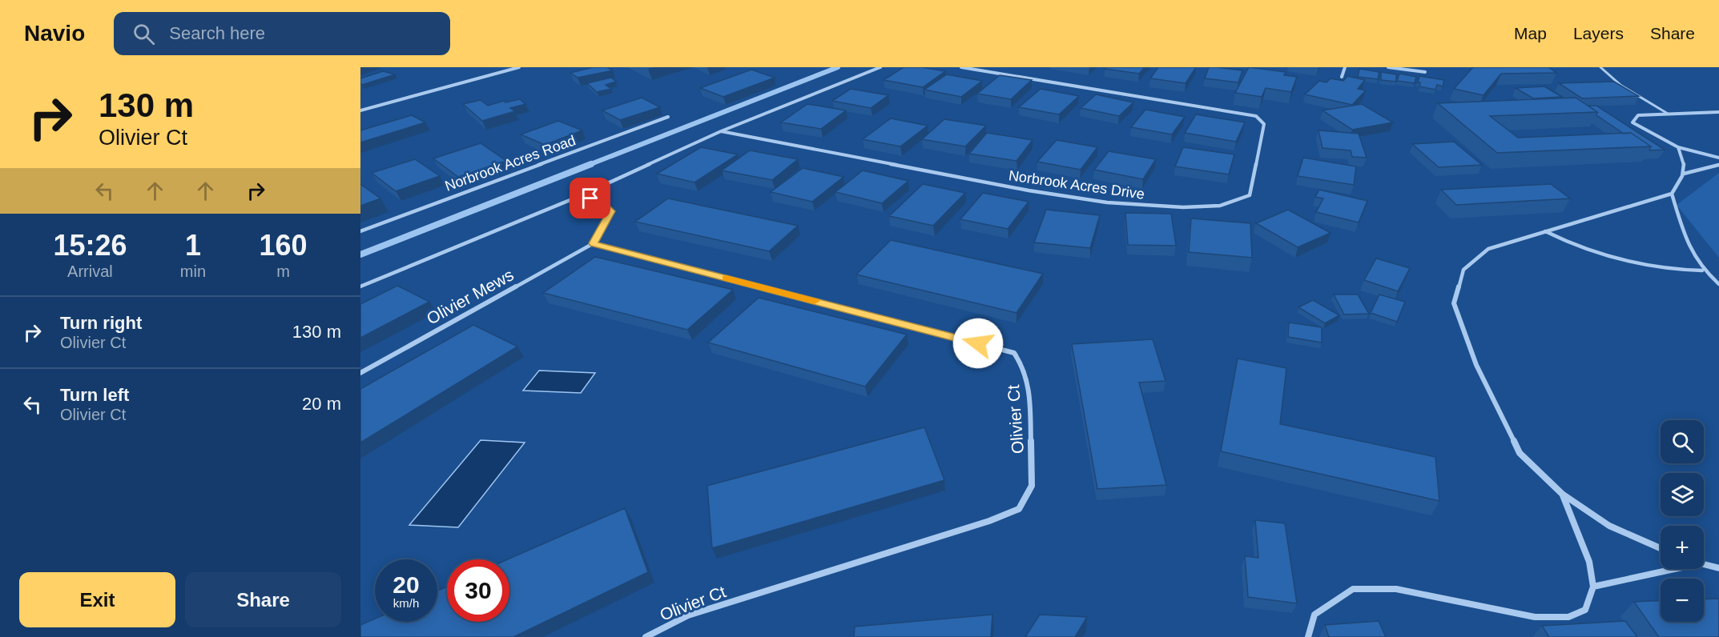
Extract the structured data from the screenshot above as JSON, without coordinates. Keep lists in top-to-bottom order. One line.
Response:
{"streets":{"street":["Norbrook Acres Road","Norbrook Acres Drive","Olivier Mews","Olivier Ct"]},"crossings":[["Olivier Mews","Olivier Ct"]],"page":{"header":"Navio","search":"Search here","nav":["Map","Layers","Share"],"turn":["130 m","Olivier Ct"],"eta":["15:26","Arrival","1","min","160","m"],"list":[{"name":"Turn right","note":"Olivier Ct","value":"130 m"},{"name":"Turn left","note":"Olivier Ct","value":"20 m"}],"map_buttons":["+","−"],"speed":"20 km/h","limit":"30","buttons":["Exit","Share"]}}
